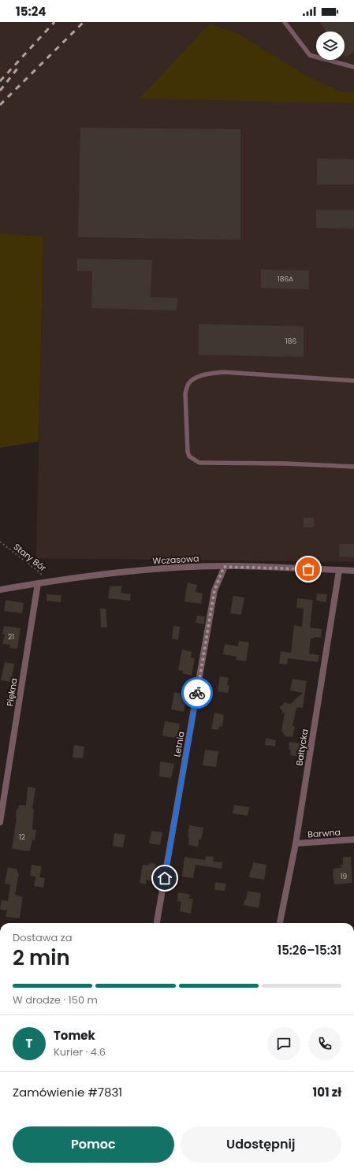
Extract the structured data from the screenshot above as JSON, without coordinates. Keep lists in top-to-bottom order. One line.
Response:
{"streets":{"street":["Wczasowa","Piękna","Letnia","Bałtycka","Barwna"],"path":["Stary Bór"]},"crossings":[["Stary Bór","Wczasowa"],["Wczasowa","Piękna"],["Wczasowa","Letnia"],["Wczasowa","Bałtycka"],["Bałtycka","Barwna"]],"house_numbers":["186A","186","21","12","19"],"page":{"status":"15:24","heading":["2 min","Dostawa za","15:26–15:31"],"panel":["Tomek","Kurier · 4.6","Zamówienie #7831","101 zł"],"bar":"W drodze · 150 m","round":"T","buttons":["Pomoc","Udostępnij"]}}
